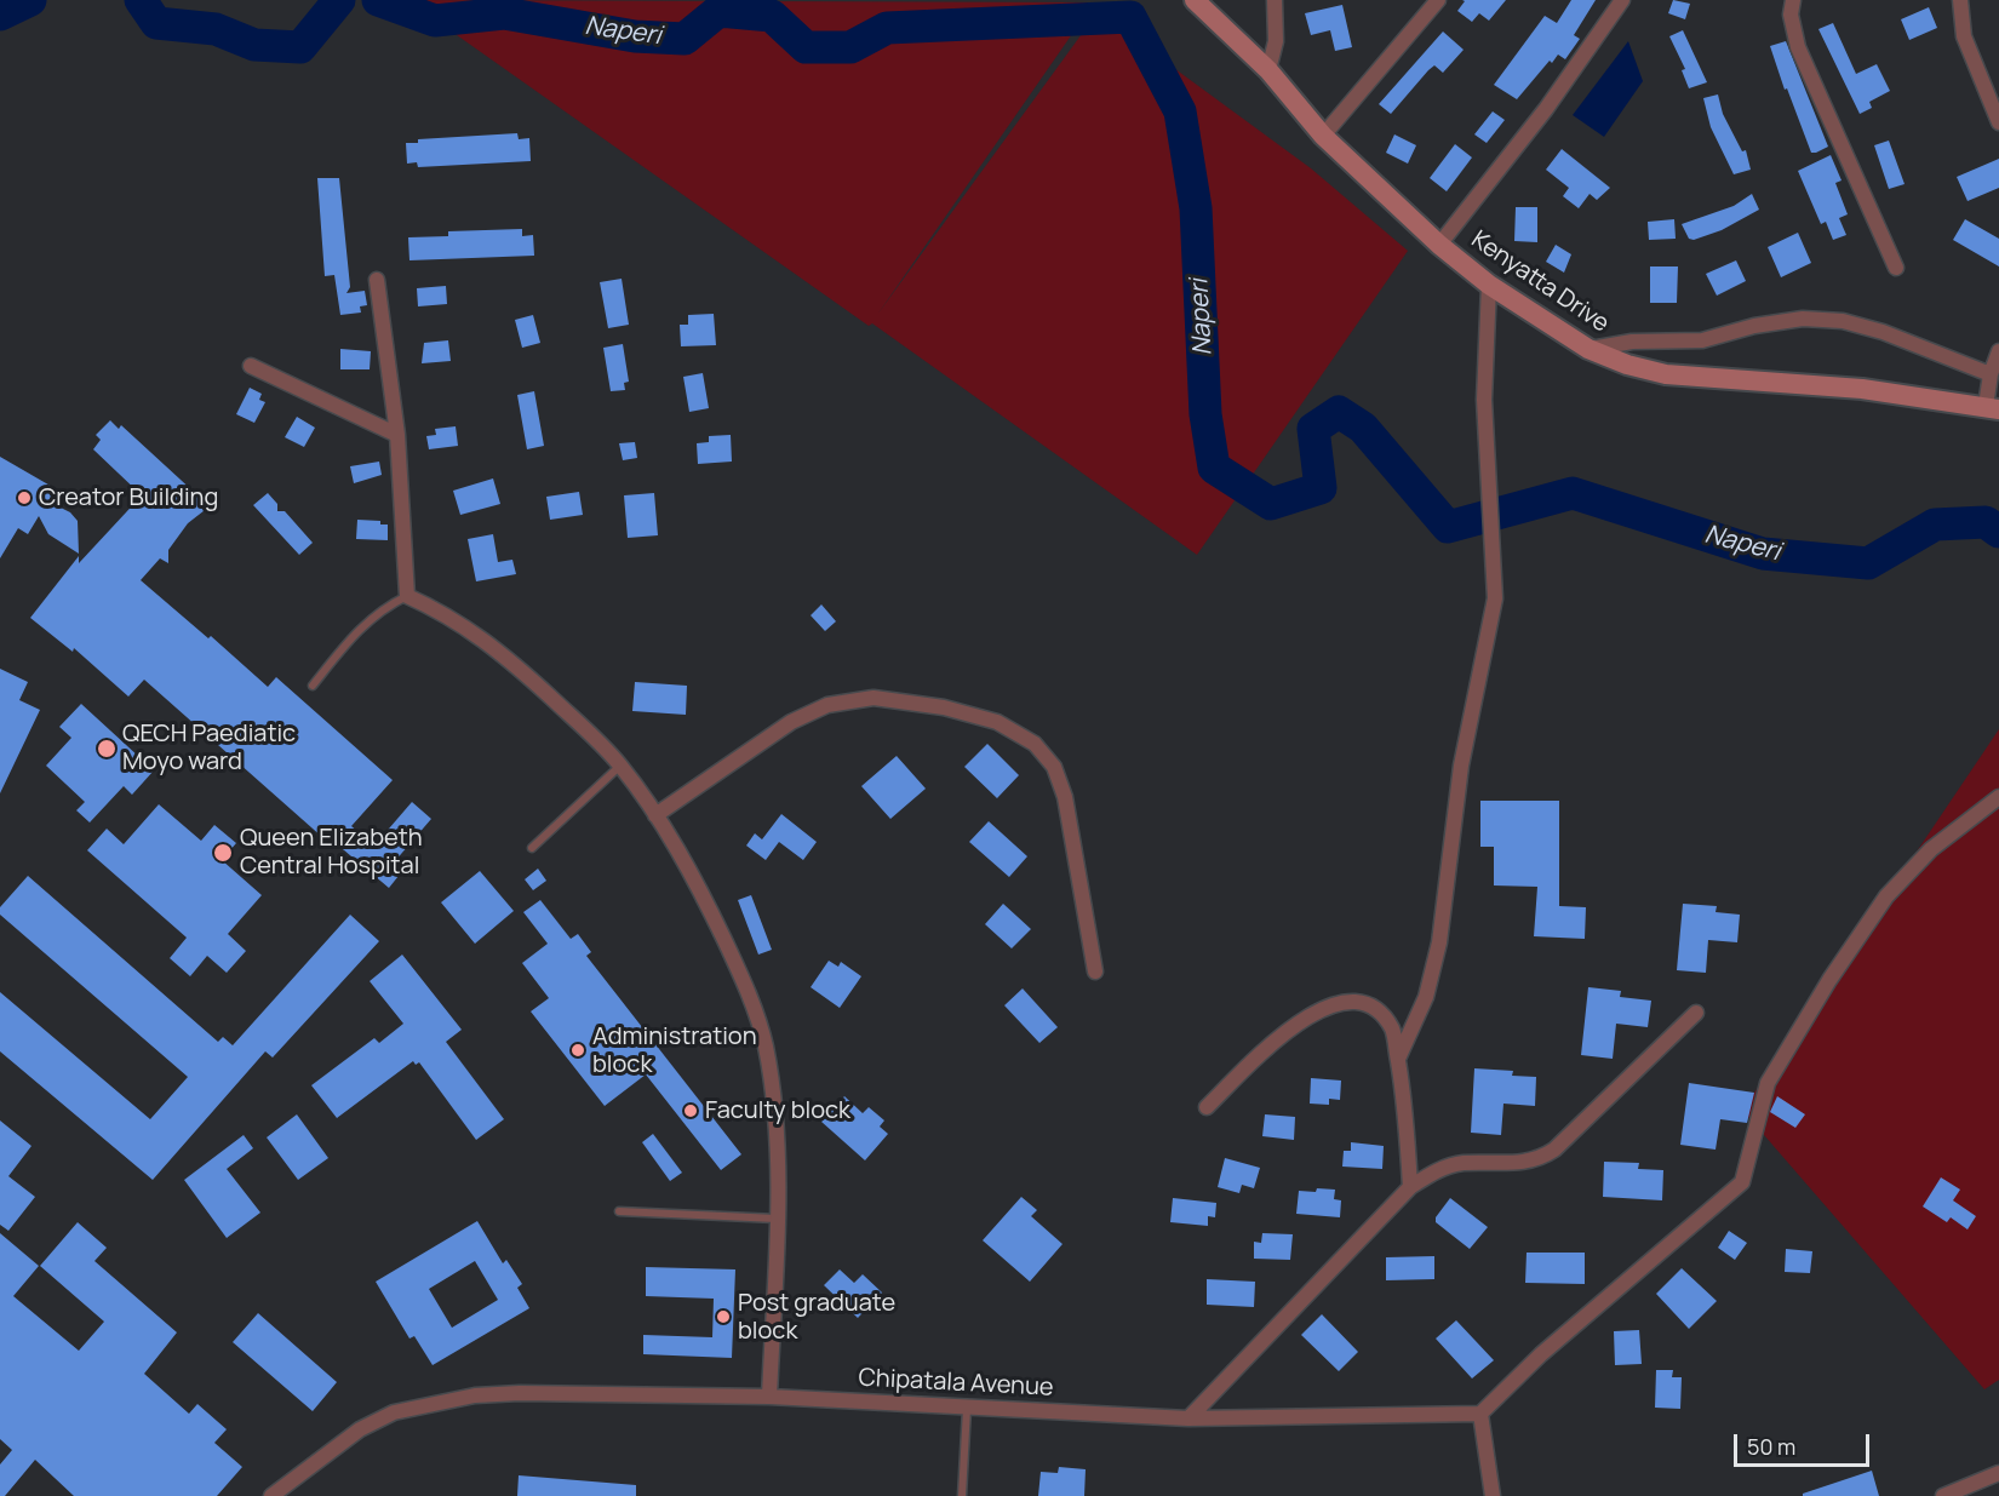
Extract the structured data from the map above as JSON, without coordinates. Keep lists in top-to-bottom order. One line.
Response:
{"streets":{"main road":["Kenyatta Drive"],"street":["Chipatala Avenue"]},"water":["Naperi"],"places":["Creator Building","QECH Paediatic Moyo ward","Queen Elizabeth Central Hospital","Administration block","Faculty block","Post graduate block"],"scale_bar":"50 m"}
